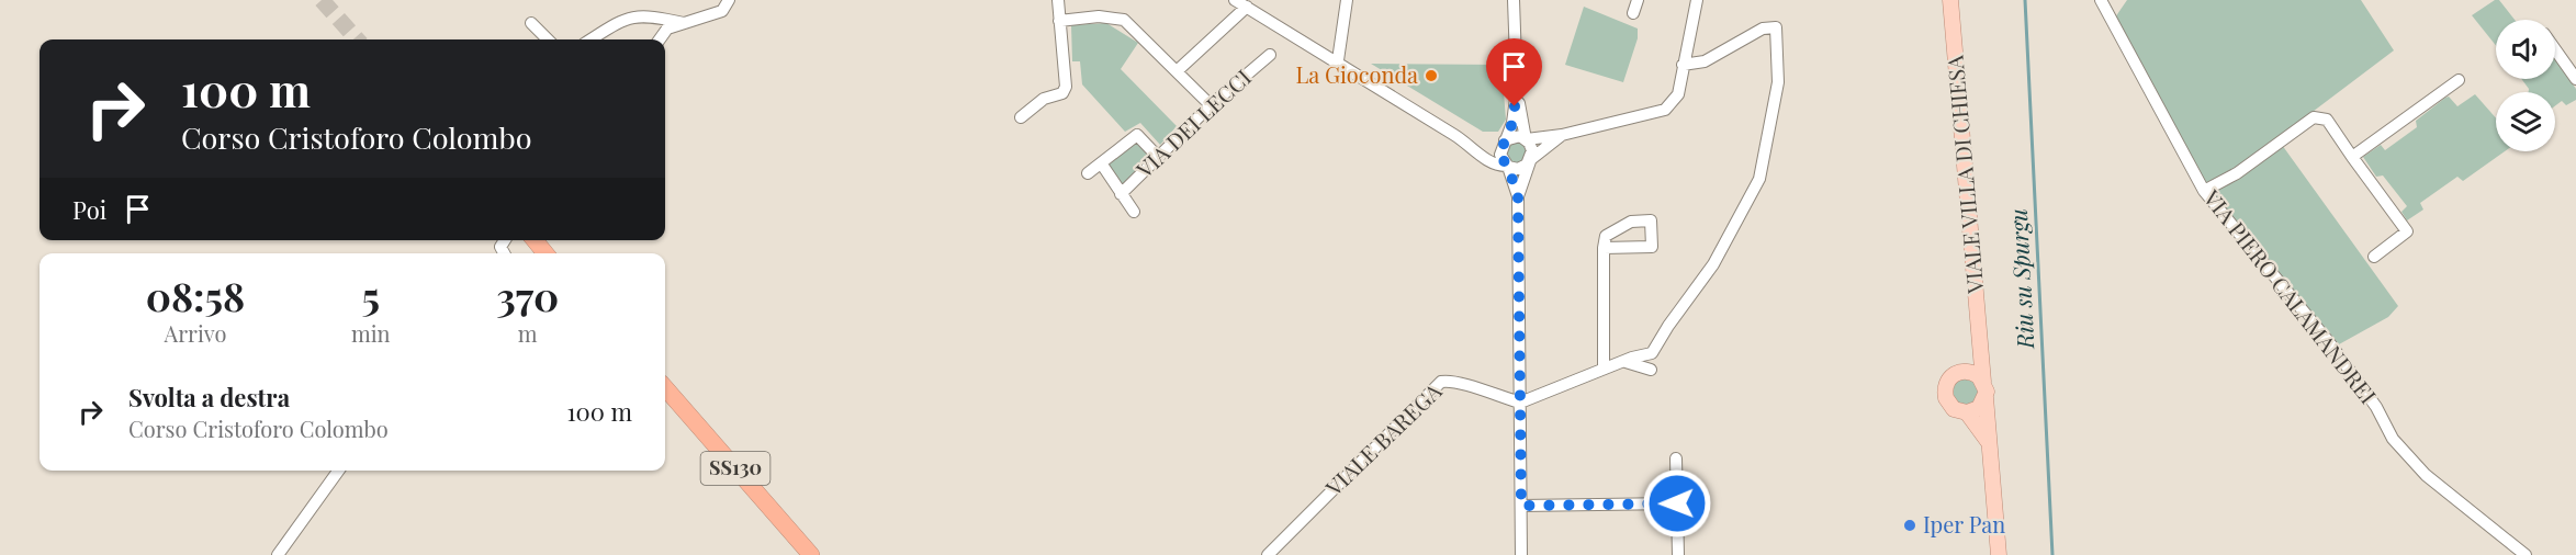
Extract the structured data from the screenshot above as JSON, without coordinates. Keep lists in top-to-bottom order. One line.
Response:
{"streets":{"highway":["SS130"],"main road":["VIALE VILLA DI CHIESA"],"street":["VIA DEI LECCI","VIA PIERO CALAMANDREI","VIALE BAREGA"]},"water":["Riu su Spurgu"],"places":["La Gioconda","Iper Pan"],"page":{"turn":["100 m","Corso Cristoforo Colombo"],"then":"Poi","eta":["08:58","Arrivo","5","min","370","m"],"list":[{"name":"Svolta a destra","note":"Corso Cristoforo Colombo","value":"100 m"}]}}
